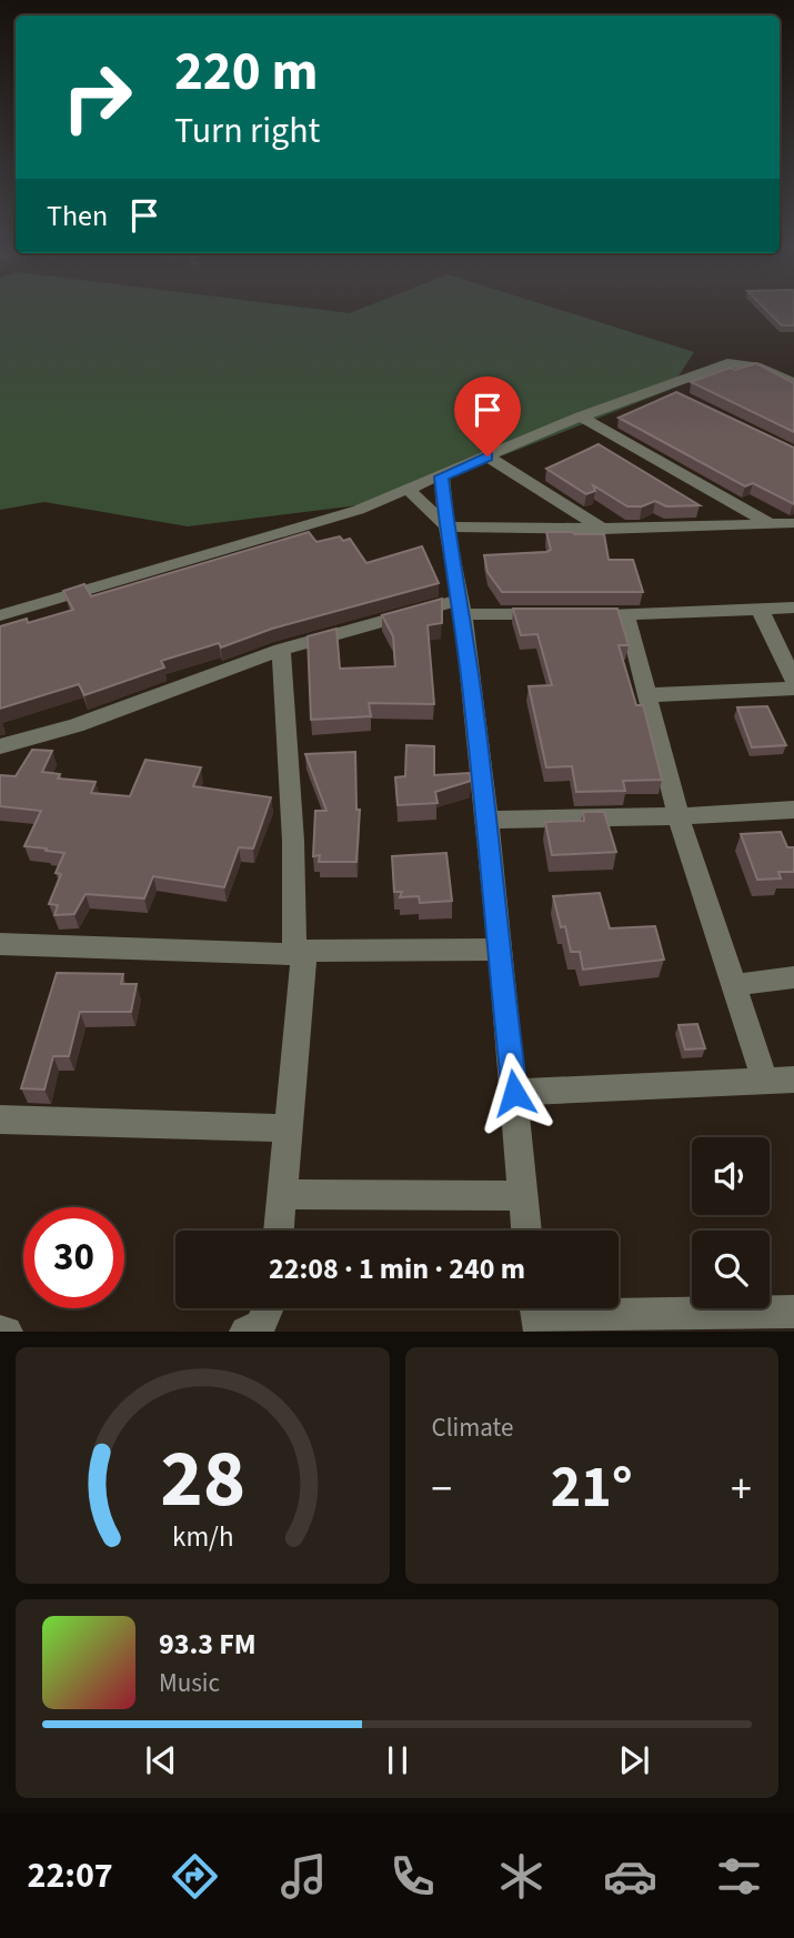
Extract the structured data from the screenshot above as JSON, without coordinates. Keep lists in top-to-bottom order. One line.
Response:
{"page":{"turn":["220 m","Turn right"],"then":"Then","limit":"30","trip":"22:08 · 1 min · 240 m","tile":"Climate","heat":["−","21°","+"],"song":["93.3 FM","Music"],"tabs":"22:07","gauge":["28","km/h"]}}
